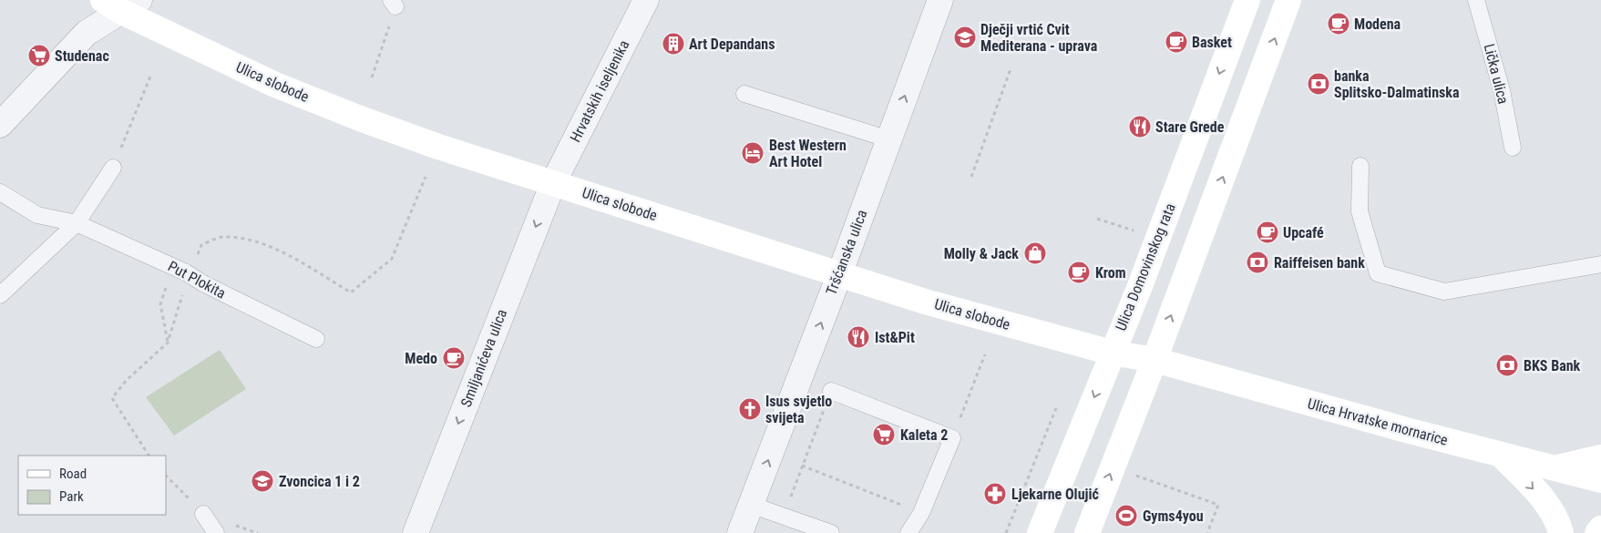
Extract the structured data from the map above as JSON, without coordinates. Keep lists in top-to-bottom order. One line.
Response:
{"streets":{"main road":["Ulica slobode","Ulica Domovinskog rata","Ulica Hrvatske mornarice"],"street":["Hrvatskih iseljenika","Tršćanska ulica","Smiljanićeva ulica"],"lane":["Lička ulica","Put Plokita"]},"crossings":[["Ulica slobode","Hrvatskih iseljenika"],["Ulica slobode","Tršćanska ulica"],["Ulica slobode","Ulica Domovinskog rata"],["Ulica slobode","Smiljanićeva ulica"],["Ulica slobode","Ulica Hrvatske mornarice"],["Hrvatskih iseljenika","Smiljanićeva ulica"]],"one_way":["Tršćanska ulica","Smiljanićeva ulica"],"places":{"cafe":["Modena","Basket","Upcafé","Krom","Medo"],"school or university":["Dječji vrtić Cvit Mediterana - uprava","Zvoncica 1 i 2"],"building":["Art Depandans"],"supermarket":["Studenac","Kaleta 2"],"bank":["banka Splitsko-Dalmatinska","Raiffeisen bank","BKS Bank"],"restaurant":["Stare Grede","Ist&Pit"],"hotel":["Best Western Art Hotel"],"shop":["Molly & Jack"],"church":["Isus svjetlo svijeta"],"pharmacy":["Ljekarne Olujić"],"sports":["Gyms4you"]},"legend":["Road","Park"]}
